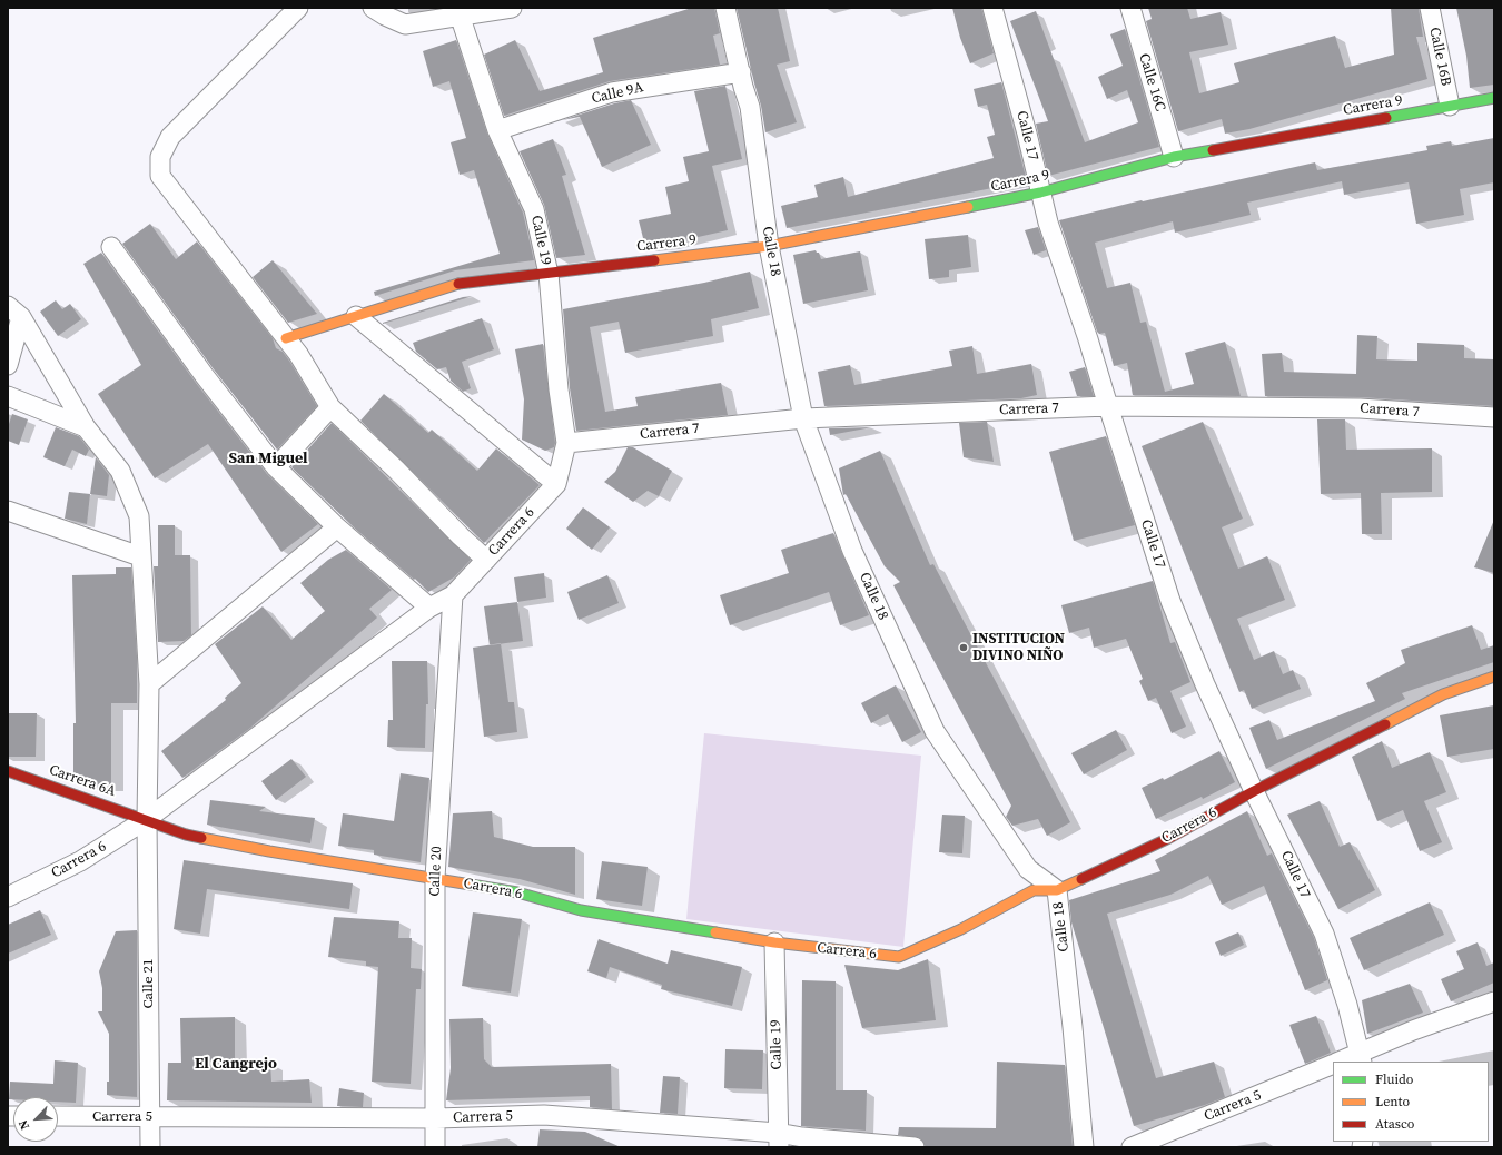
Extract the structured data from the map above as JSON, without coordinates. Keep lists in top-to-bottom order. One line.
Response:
{"streets":{"street":["Calle 16B","Calle 16C","Calle 9A","Carrera 9","Calle 17","Calle 19","Calle 18","Carrera 7","Carrera 6","Carrera 6A","Calle 20","Calle 21","Carrera 5"]},"crossings":[["Calle 16B","Carrera 9"],["Calle 16C","Carrera 9"],["Calle 9A","Calle 19"],["Calle 9A","Calle 18"],["Carrera 9","Calle 17"],["Carrera 9","Calle 19"],["Carrera 9","Calle 18"],["Calle 17","Carrera 7"],["Calle 17","Carrera 6"],["Calle 17","Carrera 5"],["Calle 19","Carrera 7"],["Calle 19","Carrera 6"],["Calle 19","Carrera 5"],["Calle 18","Carrera 7"],["Calle 18","Carrera 6"],["Carrera 6","Carrera 6A"],["Carrera 6","Calle 20"],["Carrera 6","Calle 21"],["Carrera 6A","Calle 21"],["Calle 20","Carrera 5"],["Calle 21","Carrera 5"]],"districts":["San Miguel","El Cangrejo"],"places":["INSTITUCION DIVINO NIÑO"],"legend":["Fluido","Lento","Atasco"],"north":"bottom left"}
